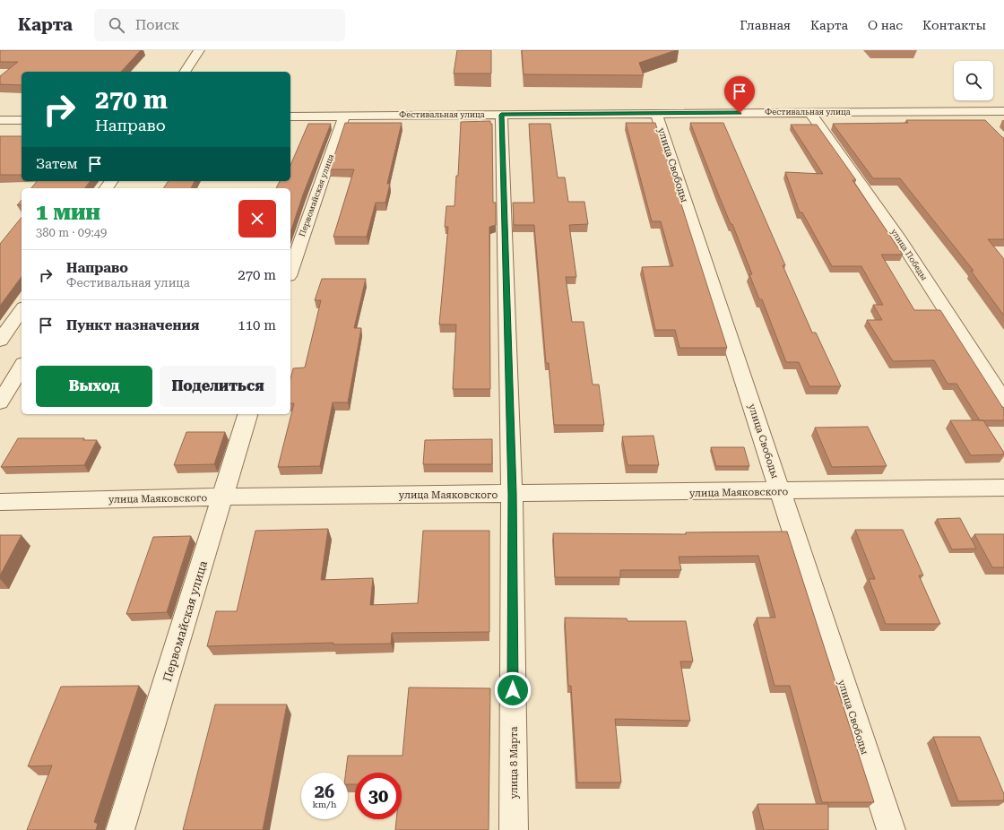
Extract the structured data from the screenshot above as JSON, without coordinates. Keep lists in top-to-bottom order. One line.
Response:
{"streets":{"street":["Фестивальная улица","улица Свободы","Первомайская улица","улица Победы","улица Маяковского","улица 8 Марта"]},"crossings":[["Фестивальная улица","улица Свободы"],["Фестивальная улица","Первомайская улица"],["Фестивальная улица","улица Победы"],["Фестивальная улица","улица 8 Марта"],["улица Свободы","улица Маяковского"],["Первомайская улица","улица Маяковского"],["улица Маяковского","улица 8 Марта"]],"page":{"header":"Карта","search":"Поиск","nav":["Главная","Карта","О нас","Контакты"],"turn":["270 m","Направо"],"then":"Затем","heading":["1 мин","380 m · 09:49"],"list":[{"name":"Направо","note":"Фестивальная улица","value":"270 m"},{"name":"Пункт назначения","value":"110 m"}],"buttons":["Выход","Поделиться"],"speed":"26 km/h","limit":"30"}}
